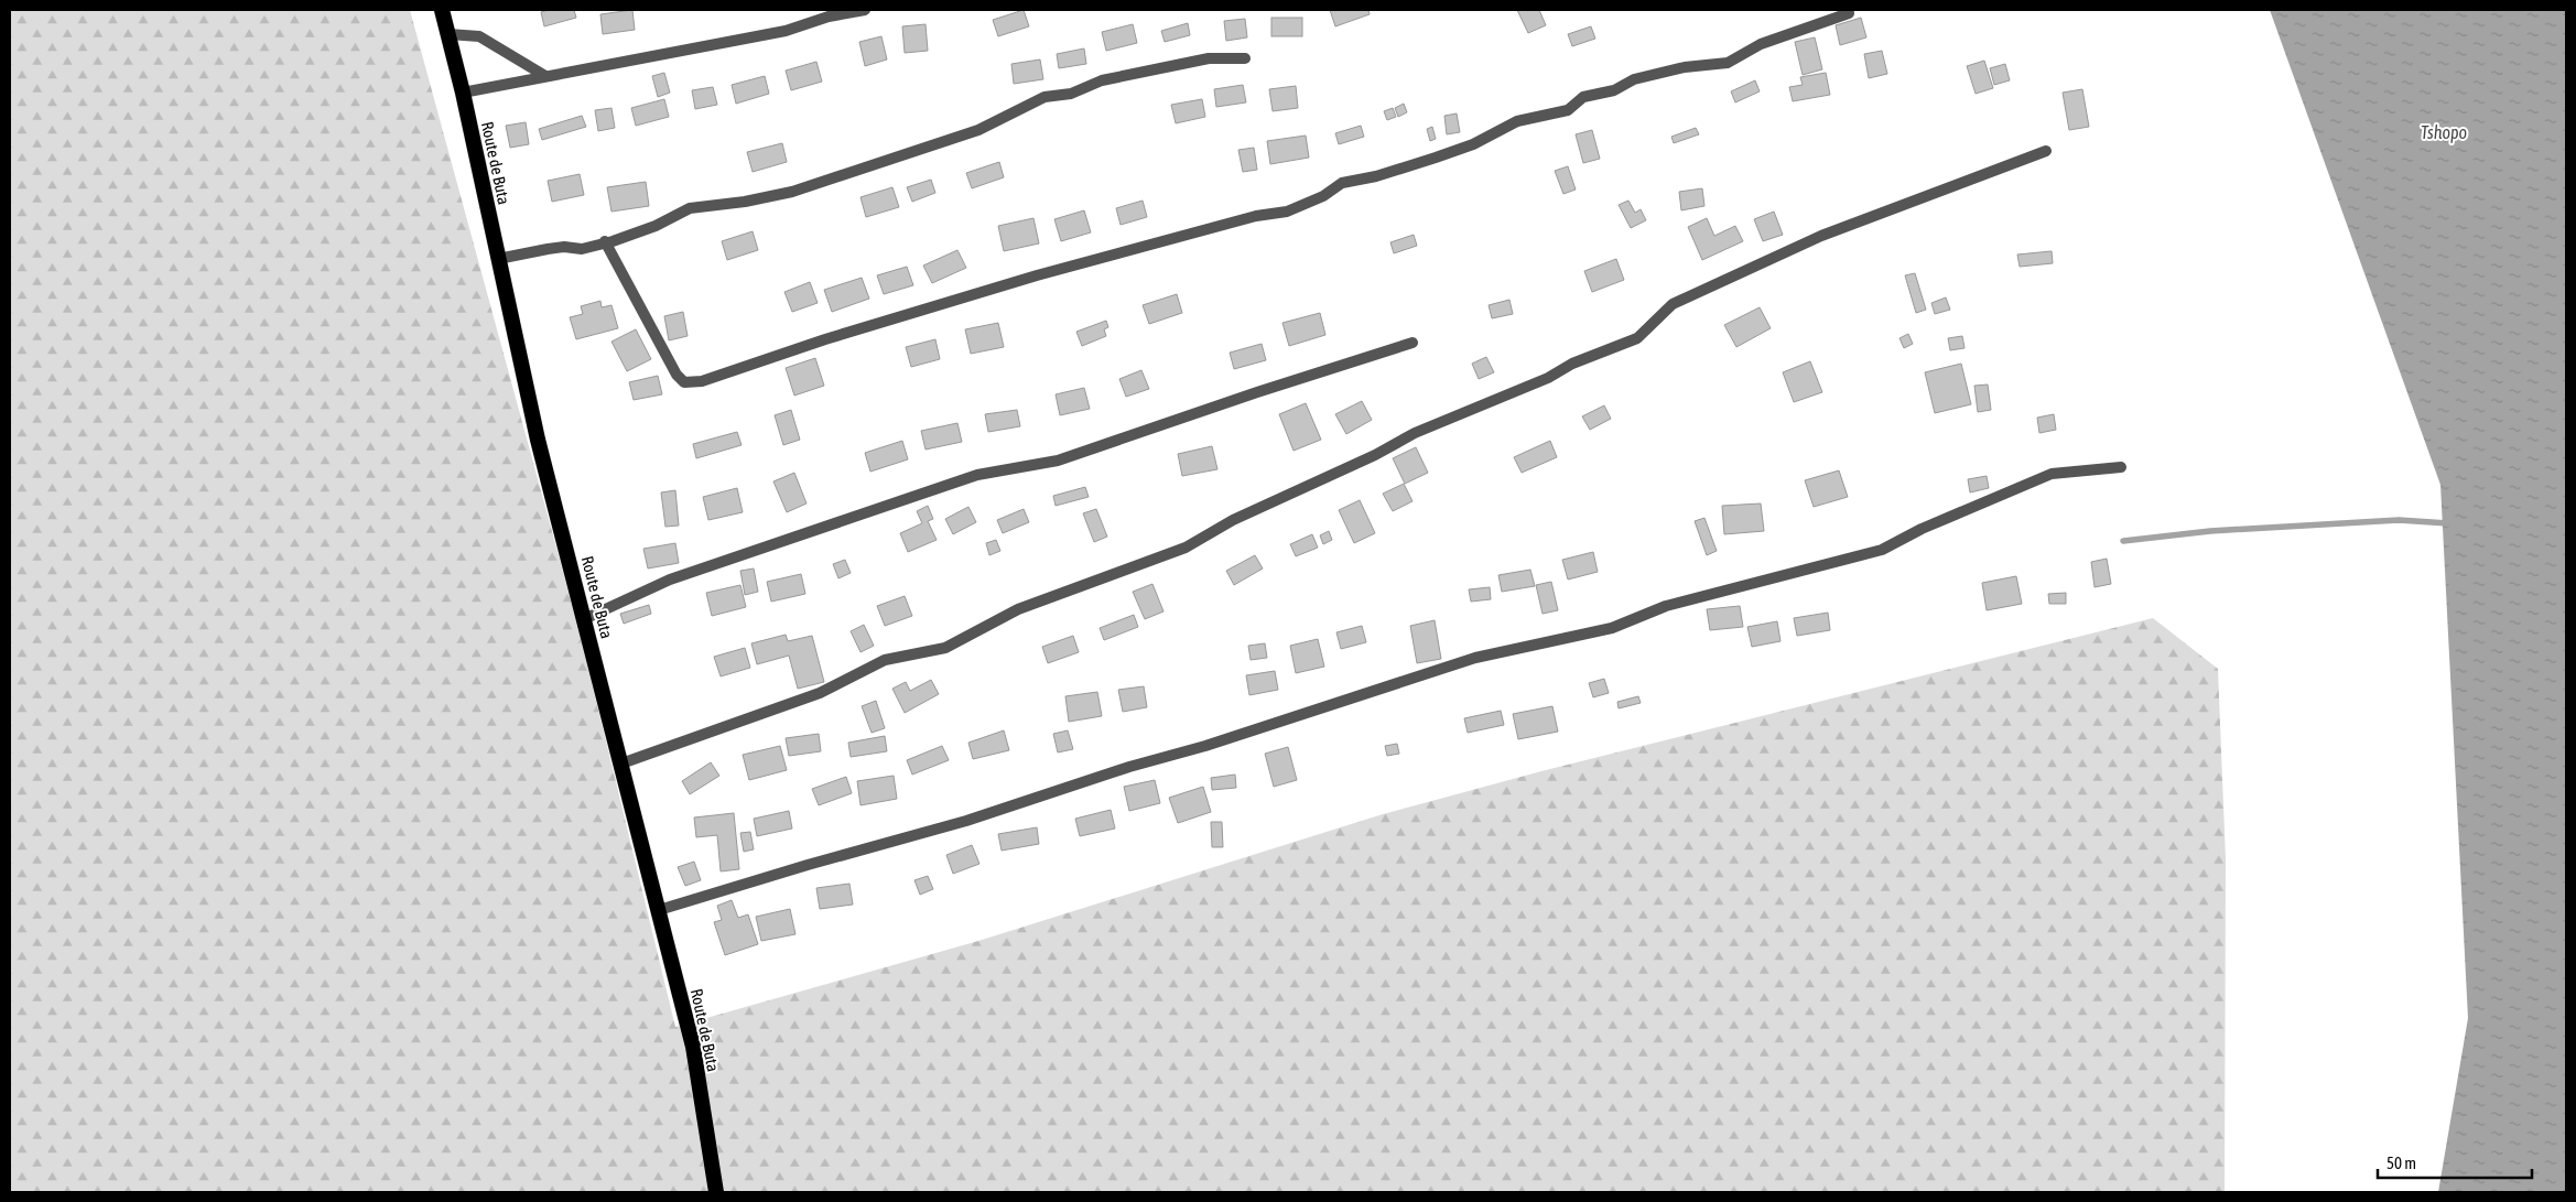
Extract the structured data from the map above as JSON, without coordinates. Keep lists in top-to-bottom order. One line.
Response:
{"streets":{"highway":["Route de Buta"]},"water":["Tshopo"],"scale_bar":"50 m"}
